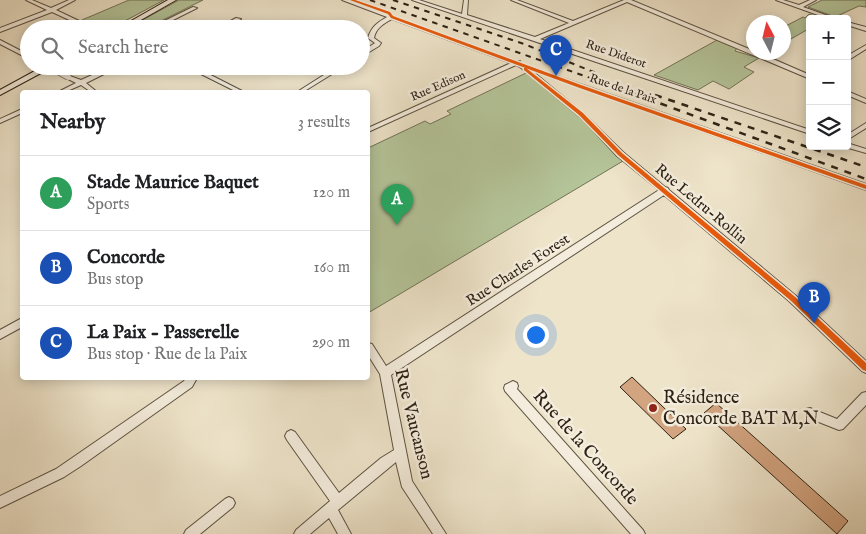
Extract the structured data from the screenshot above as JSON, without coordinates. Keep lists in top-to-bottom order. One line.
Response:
{"streets":{"street":["Rue Diderot","Rue Edison","Rue de la Paix","Rue Ledru-Rollin","Rue Charles Forest","Rue Vaucanson","Rue de la Concorde"]},"crossings":[["Rue Edison","Rue de la Paix"],["Rue Edison","Rue Ledru-Rollin"],["Rue de la Paix","Rue Ledru-Rollin"],["Rue Ledru-Rollin","Rue Charles Forest"],["Rue Charles Forest","Rue Vaucanson"]],"places":["Résidence Concorde BAT M,N"],"north":"top","page":{"map_buttons":["+","−"],"search":"Search here","pins":["C","A","B"],"heading":["Nearby","3 results"],"list":[{"mark":"A","name":"Stade Maurice Baquet","note":"Sports","value":"120 m"},{"mark":"B","name":"Concorde","note":"Bus stop","value":"160 m"},{"mark":"C","name":"La Paix - Passerelle","note":"Bus stop · Rue de la Paix","value":"290 m"}]}}
